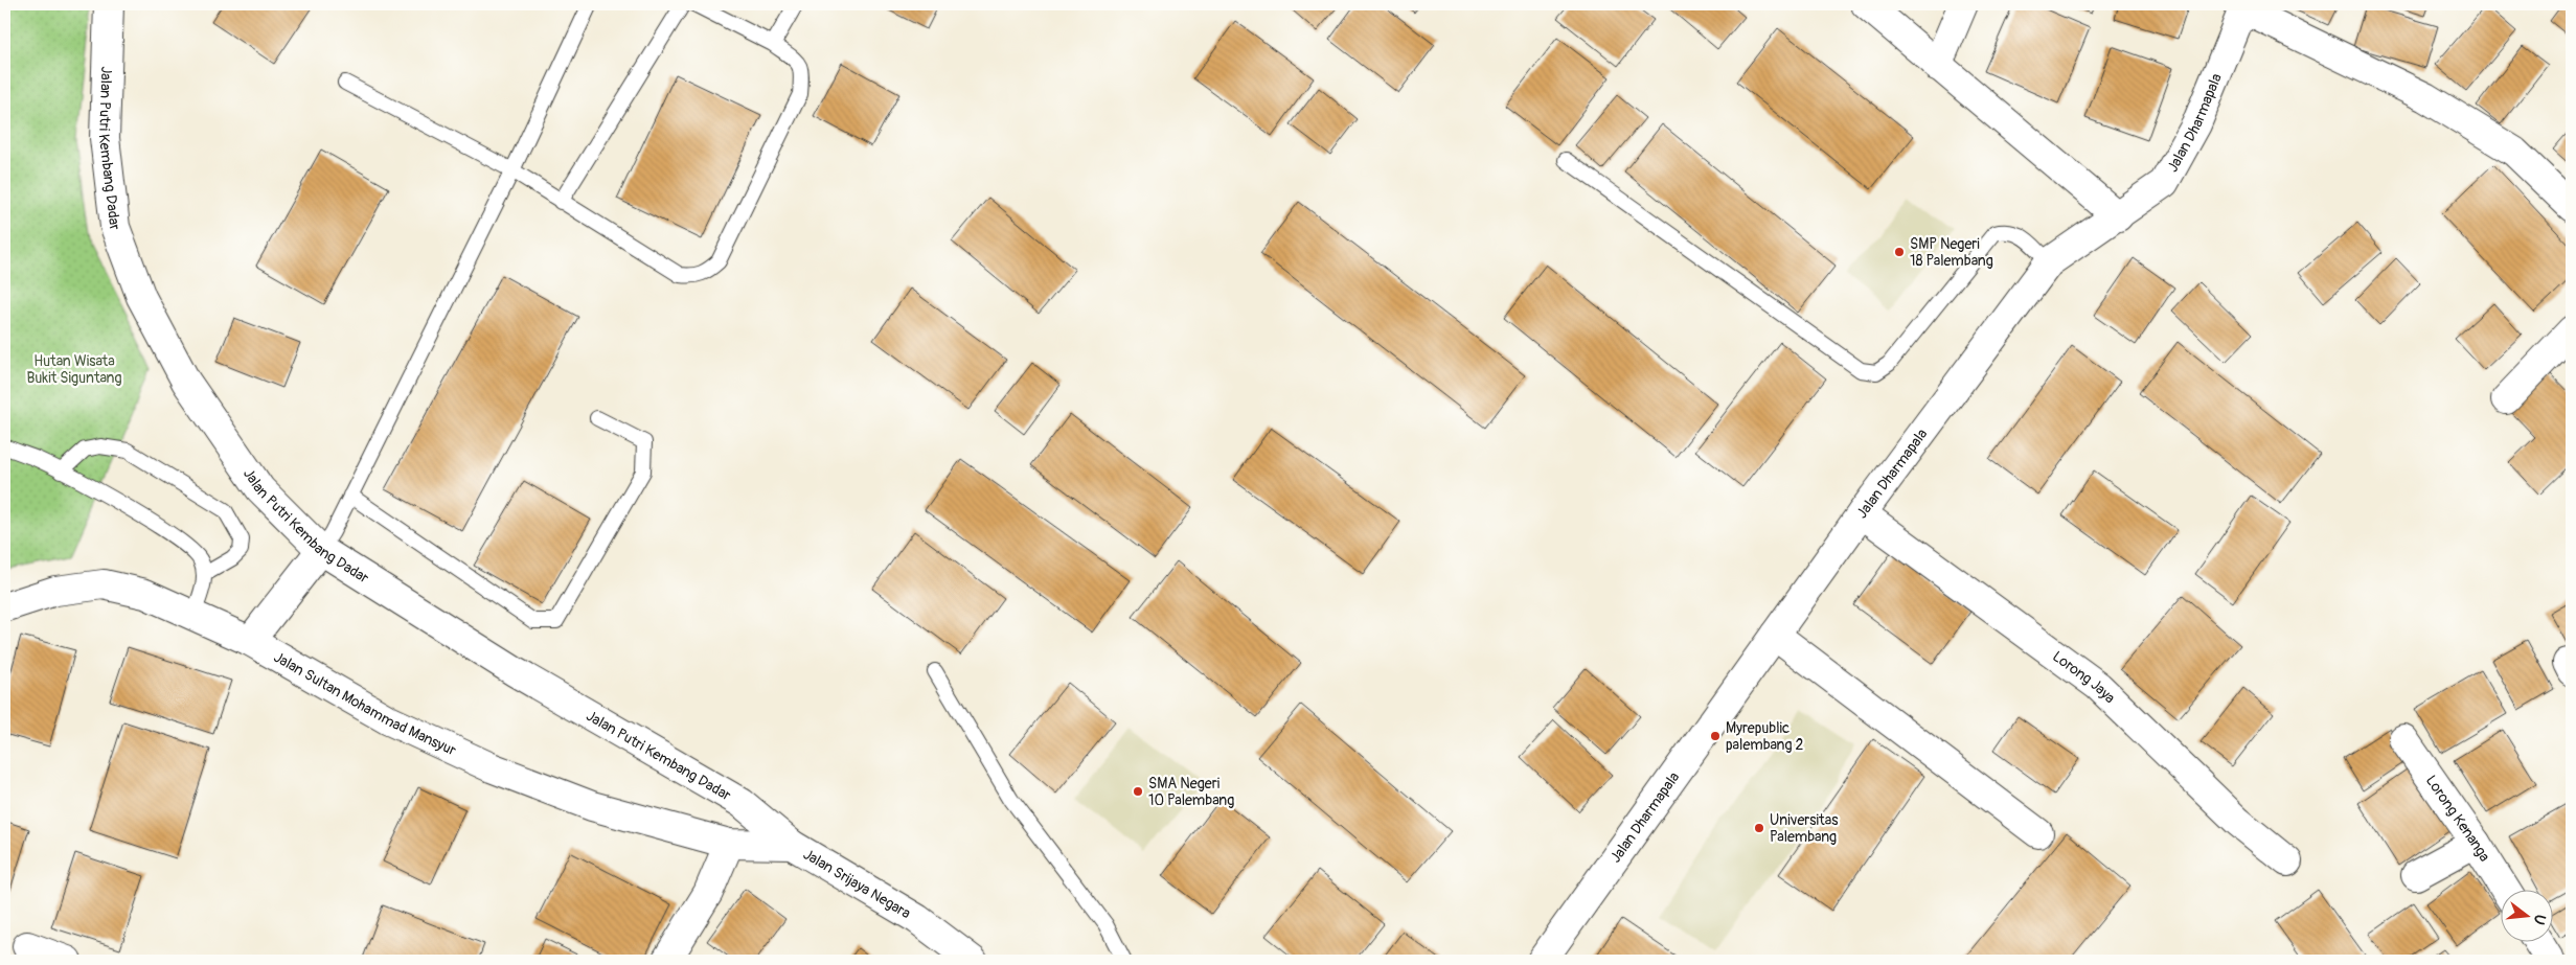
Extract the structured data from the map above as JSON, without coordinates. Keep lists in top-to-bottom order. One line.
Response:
{"streets":{"street":["Jalan Dharmapala","Jalan Putri Kembang Dadar","Lorong Jaya","Jalan Sultan Mohammad Mansyur","Lorong Kenanga","Jalan Srijaya Negara"]},"crossings":[["Jalan Dharmapala","Lorong Jaya"],["Jalan Putri Kembang Dadar","Jalan Srijaya Negara"],["Jalan Sultan Mohammad Mansyur","Jalan Srijaya Negara"]],"parks":["Hutan Wisata Bukit Siguntang"],"places":["SMP Negeri 18 Palembang","Myrepublic palembang 2","SMA Negeri 10 Palembang","Universitas Palembang"],"north":"right"}
